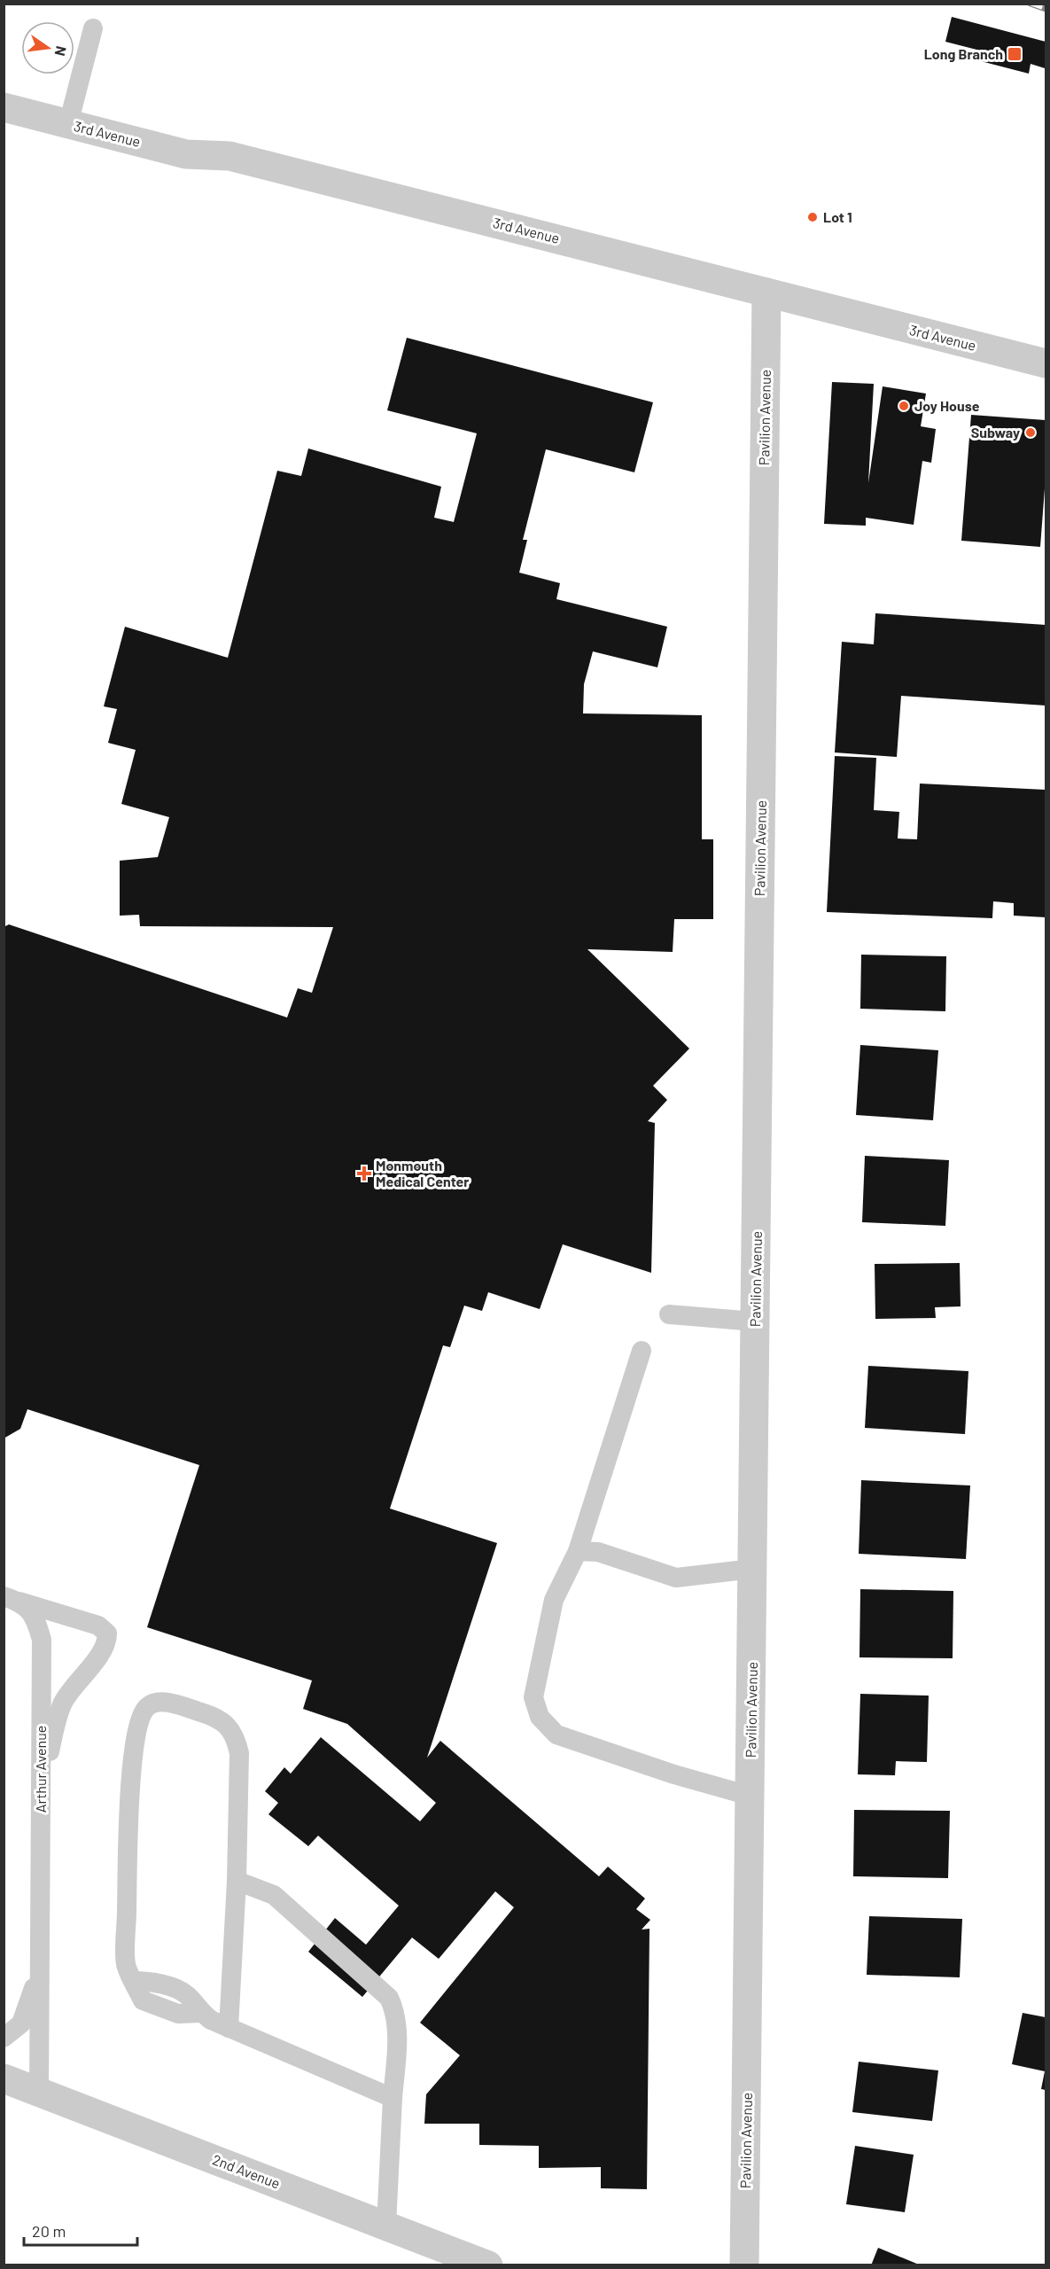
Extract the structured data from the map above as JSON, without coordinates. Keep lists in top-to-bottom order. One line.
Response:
{"streets":{"street":["3rd Avenue","Pavilion Avenue","2nd Avenue"],"lane":["Arthur Avenue"]},"crossings":[["3rd Avenue","Pavilion Avenue"],["Arthur Avenue","2nd Avenue"]],"places":{"transit":["Long Branch"],"other":["Lot 1","Joy House","Subway"],"health":["Monmouth Medical Center"]},"scale_bar":"20 m","north":"right"}
